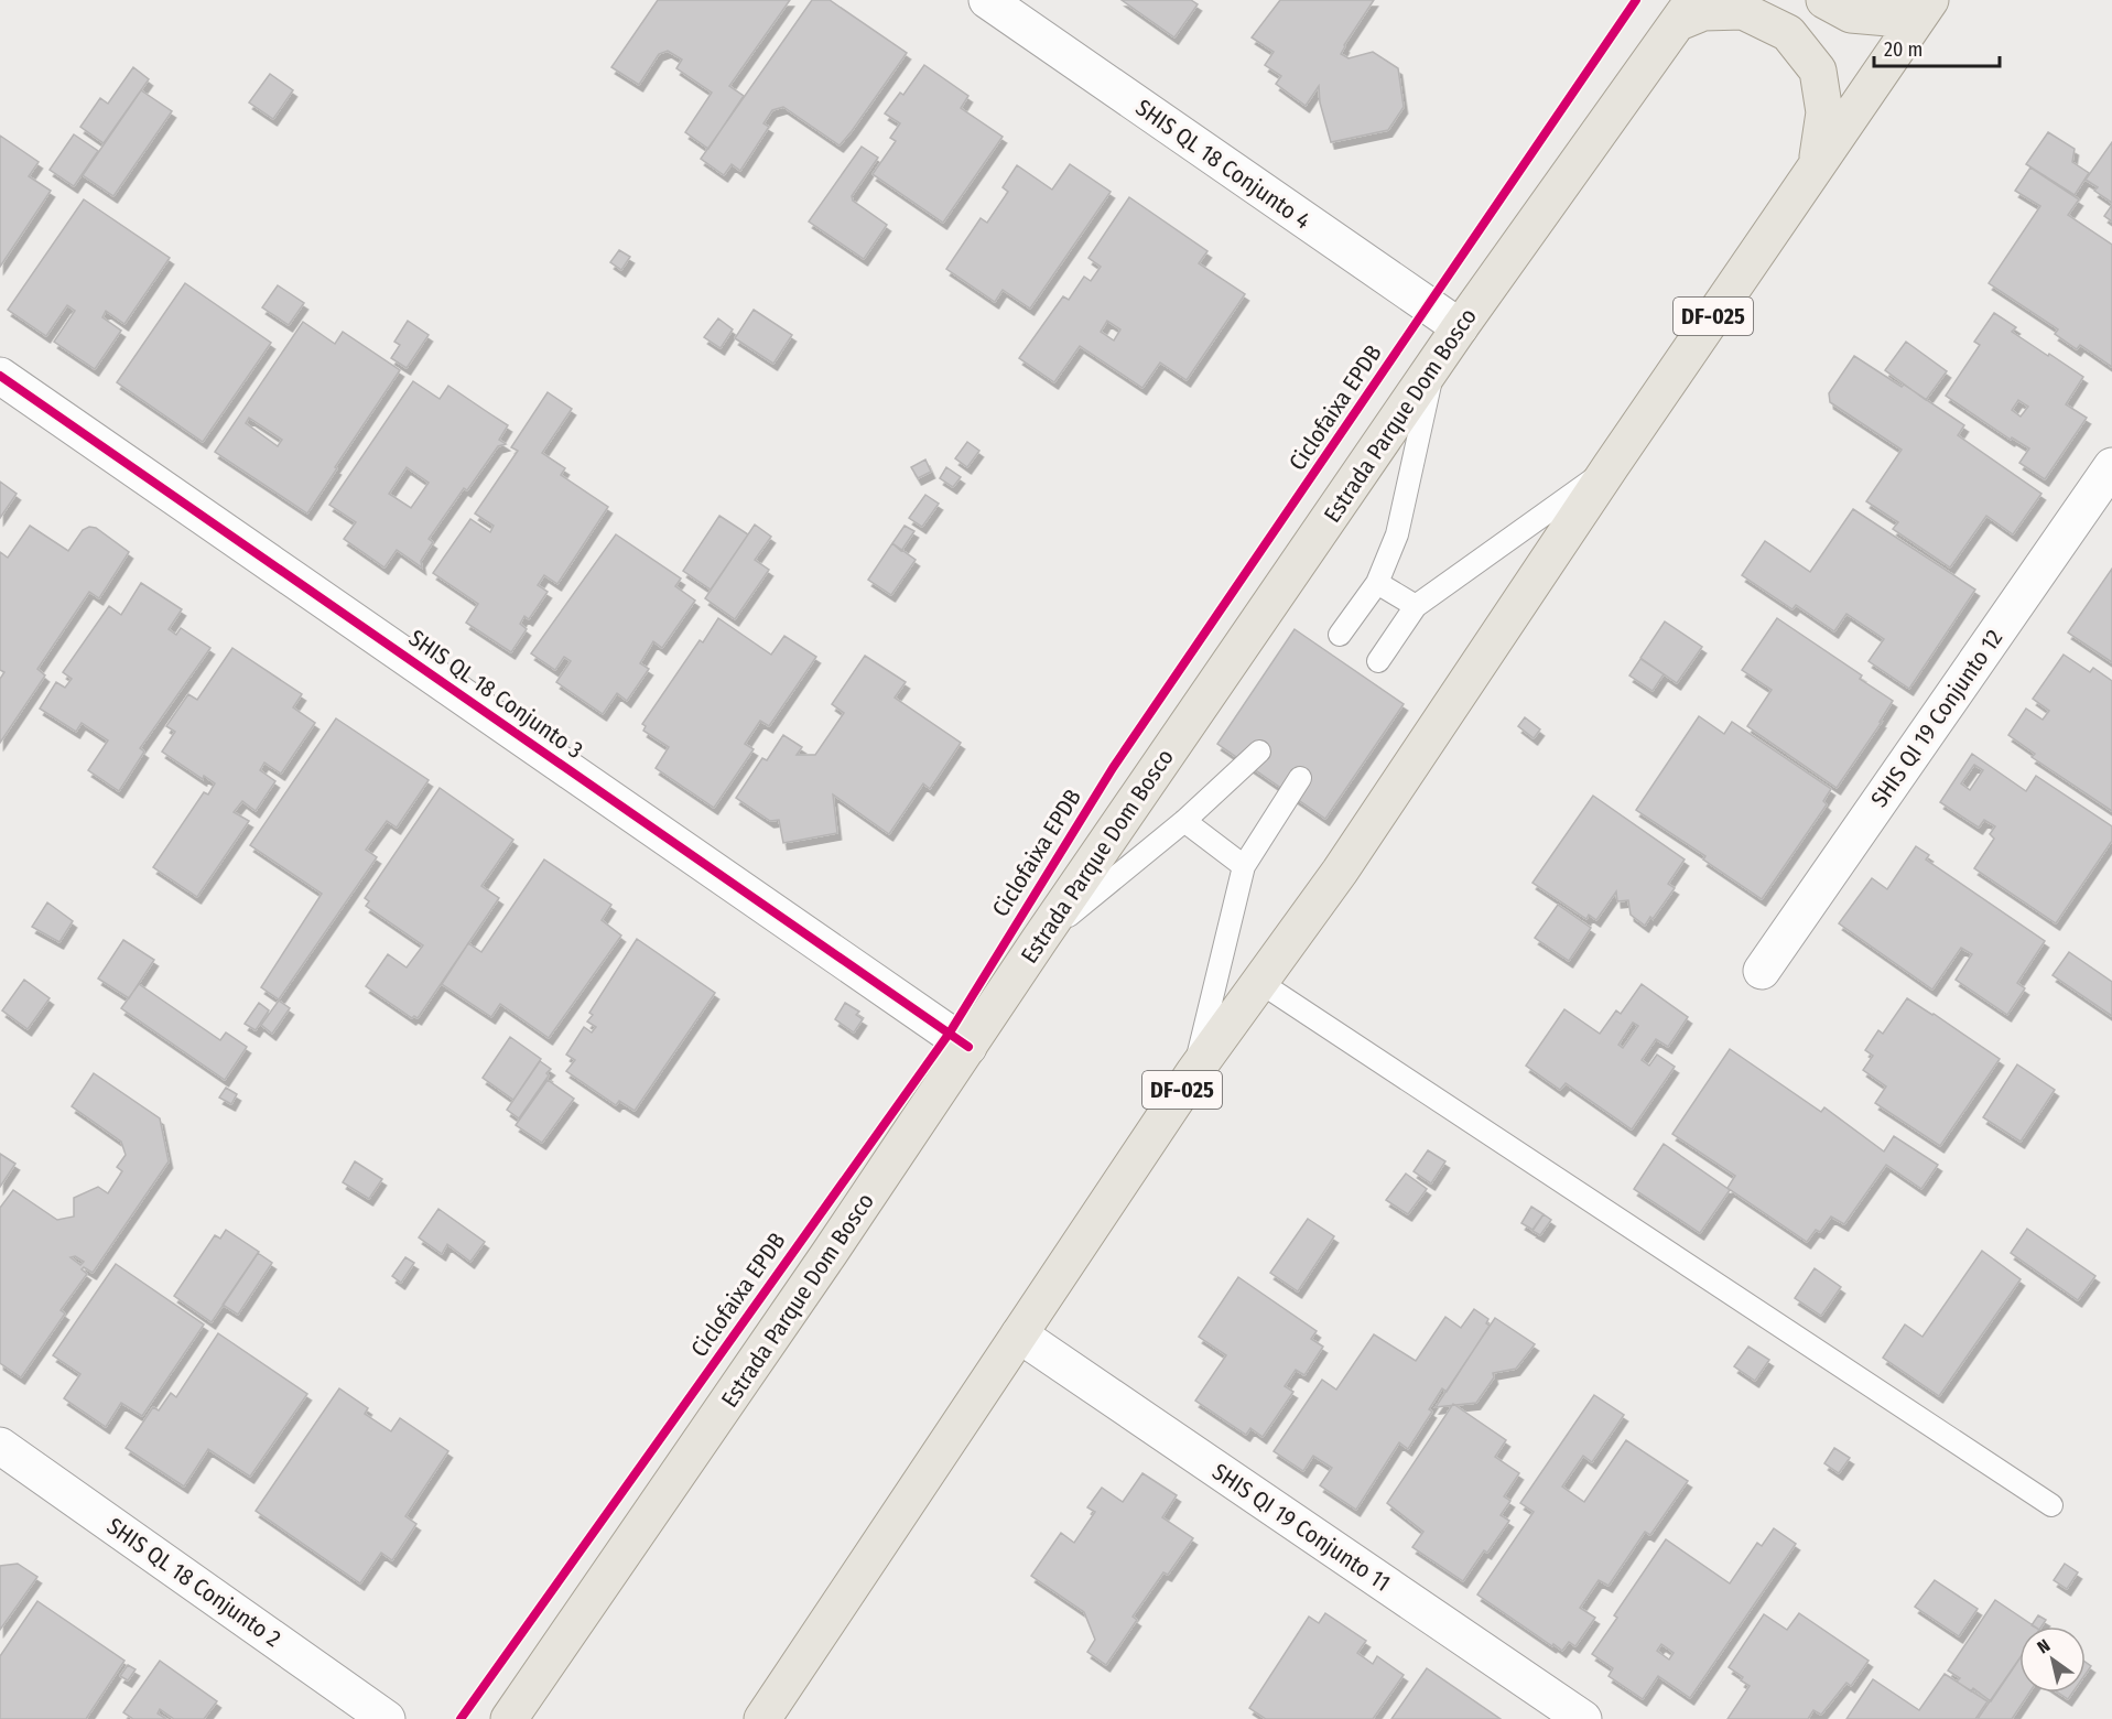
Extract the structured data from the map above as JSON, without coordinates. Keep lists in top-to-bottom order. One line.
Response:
{"streets":{"main road":["DF-025","Estrada Parque Dom Bosco"],"street":["SHIS QL 18 Conjunto 4","SHIS QL 18 Conjunto 3","SHIS QI 19 Conjunto 12","SHIS QI 19 Conjunto 11","SHIS QL 18 Conjunto 2"],"cycle path":["Ciclofaixa EPDB"]},"crossings":[["SHIS QL 18 Conjunto 4","Estrada Parque Dom Bosco"],["DF-025","SHIS QI 19 Conjunto 11"],["Estrada Parque Dom Bosco","SHIS QL 18 Conjunto 3"]],"scale_bar":"20 m","north":"top left"}
